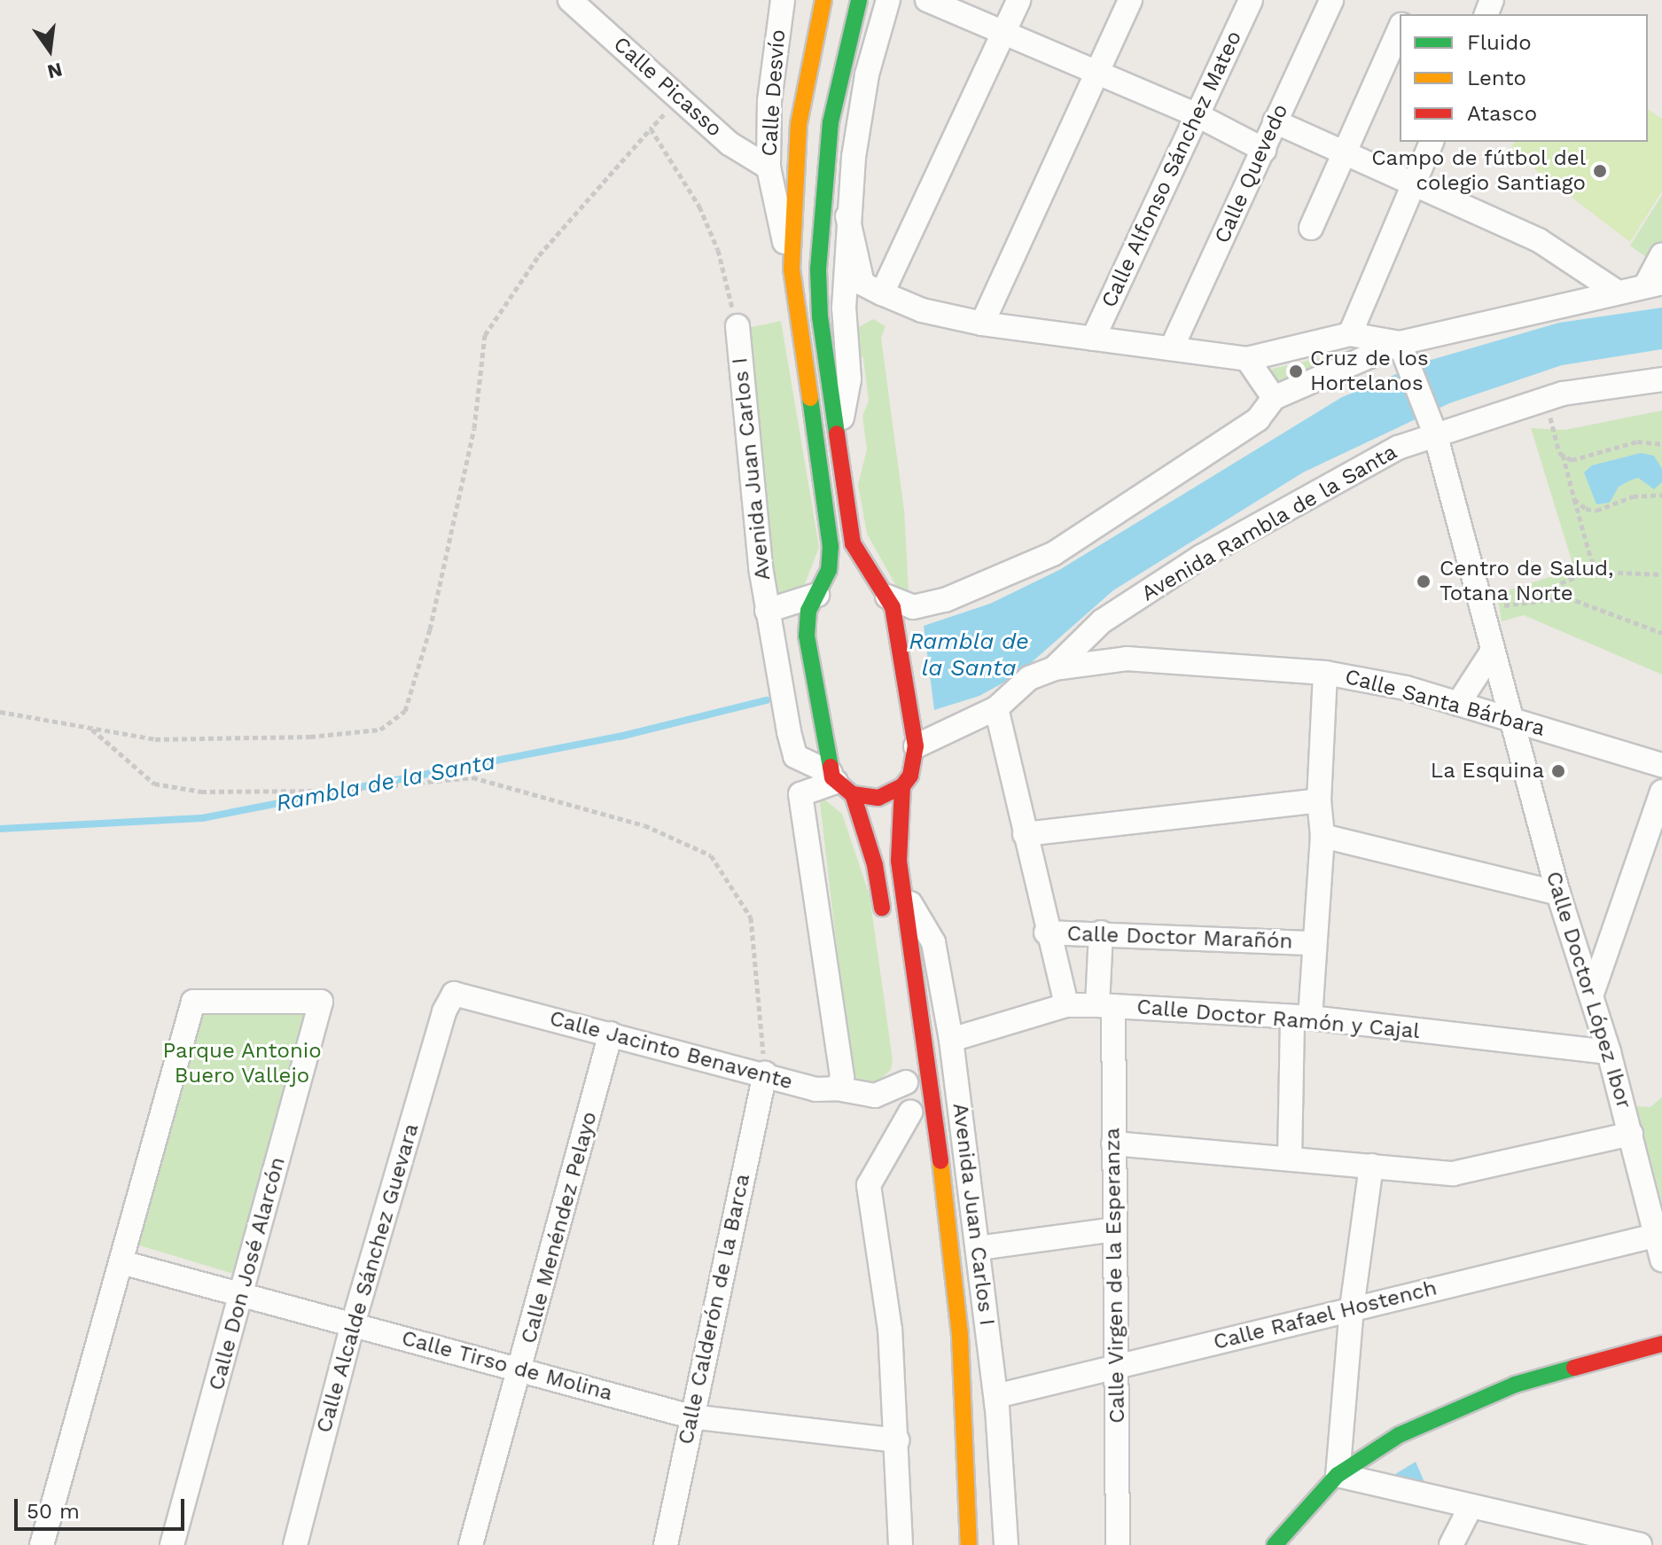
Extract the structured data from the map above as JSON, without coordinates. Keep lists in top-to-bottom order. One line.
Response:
{"streets":{"street":["Calle Picasso","Calle Desvío","Calle Alfonso Sánchez Mateo","Calle Quevedo","Avenida Juan Carlos I","Avenida Rambla de la Santa","Calle Santa Bárbara","Calle Doctor Marañón","Calle Doctor López Ibor","Calle Doctor Ramón y Cajal","Calle Jacinto Benavente","Calle Menéndez Pelayo","Calle Don José Alarcón","Calle Virgen de la Esperanza","Calle Alcalde Sánchez Guevara","Calle Calderón de la Barca","Calle Rafael Hostench","Calle Tirso de Molina"]},"crossings":[["Calle Picasso","Calle Desvío"],["Avenida Juan Carlos I","Calle Doctor Ramón y Cajal"],["Avenida Juan Carlos I","Calle Rafael Hostench"],["Avenida Rambla de la Santa","Calle Santa Bárbara"],["Avenida Rambla de la Santa","Calle Doctor López Ibor"],["Calle Santa Bárbara","Calle Doctor López Ibor"],["Calle Doctor Marañón","Calle Virgen de la Esperanza"],["Calle Doctor López Ibor","Calle Doctor Ramón y Cajal"],["Calle Doctor López Ibor","Calle Rafael Hostench"],["Calle Doctor Ramón y Cajal","Calle Virgen de la Esperanza"],["Calle Jacinto Benavente","Calle Menéndez Pelayo"],["Calle Jacinto Benavente","Calle Alcalde Sánchez Guevara"],["Calle Jacinto Benavente","Calle Calderón de la Barca"],["Calle Menéndez Pelayo","Calle Tirso de Molina"],["Calle Don José Alarcón","Calle Tirso de Molina"],["Calle Virgen de la Esperanza","Calle Rafael Hostench"],["Calle Alcalde Sánchez Guevara","Calle Tirso de Molina"],["Calle Calderón de la Barca","Calle Tirso de Molina"]],"water":["Rambla de la Santa"],"parks":["Parque Antonio Buero Vallejo"],"places":["Campo de fútbol del colegio Santiago","Cruz de los Hortelanos","Centro de Salud, Totana Norte","La Esquina"],"legend":["Fluido","Lento","Atasco"],"scale_bar":"50 m","north":"bottom"}
